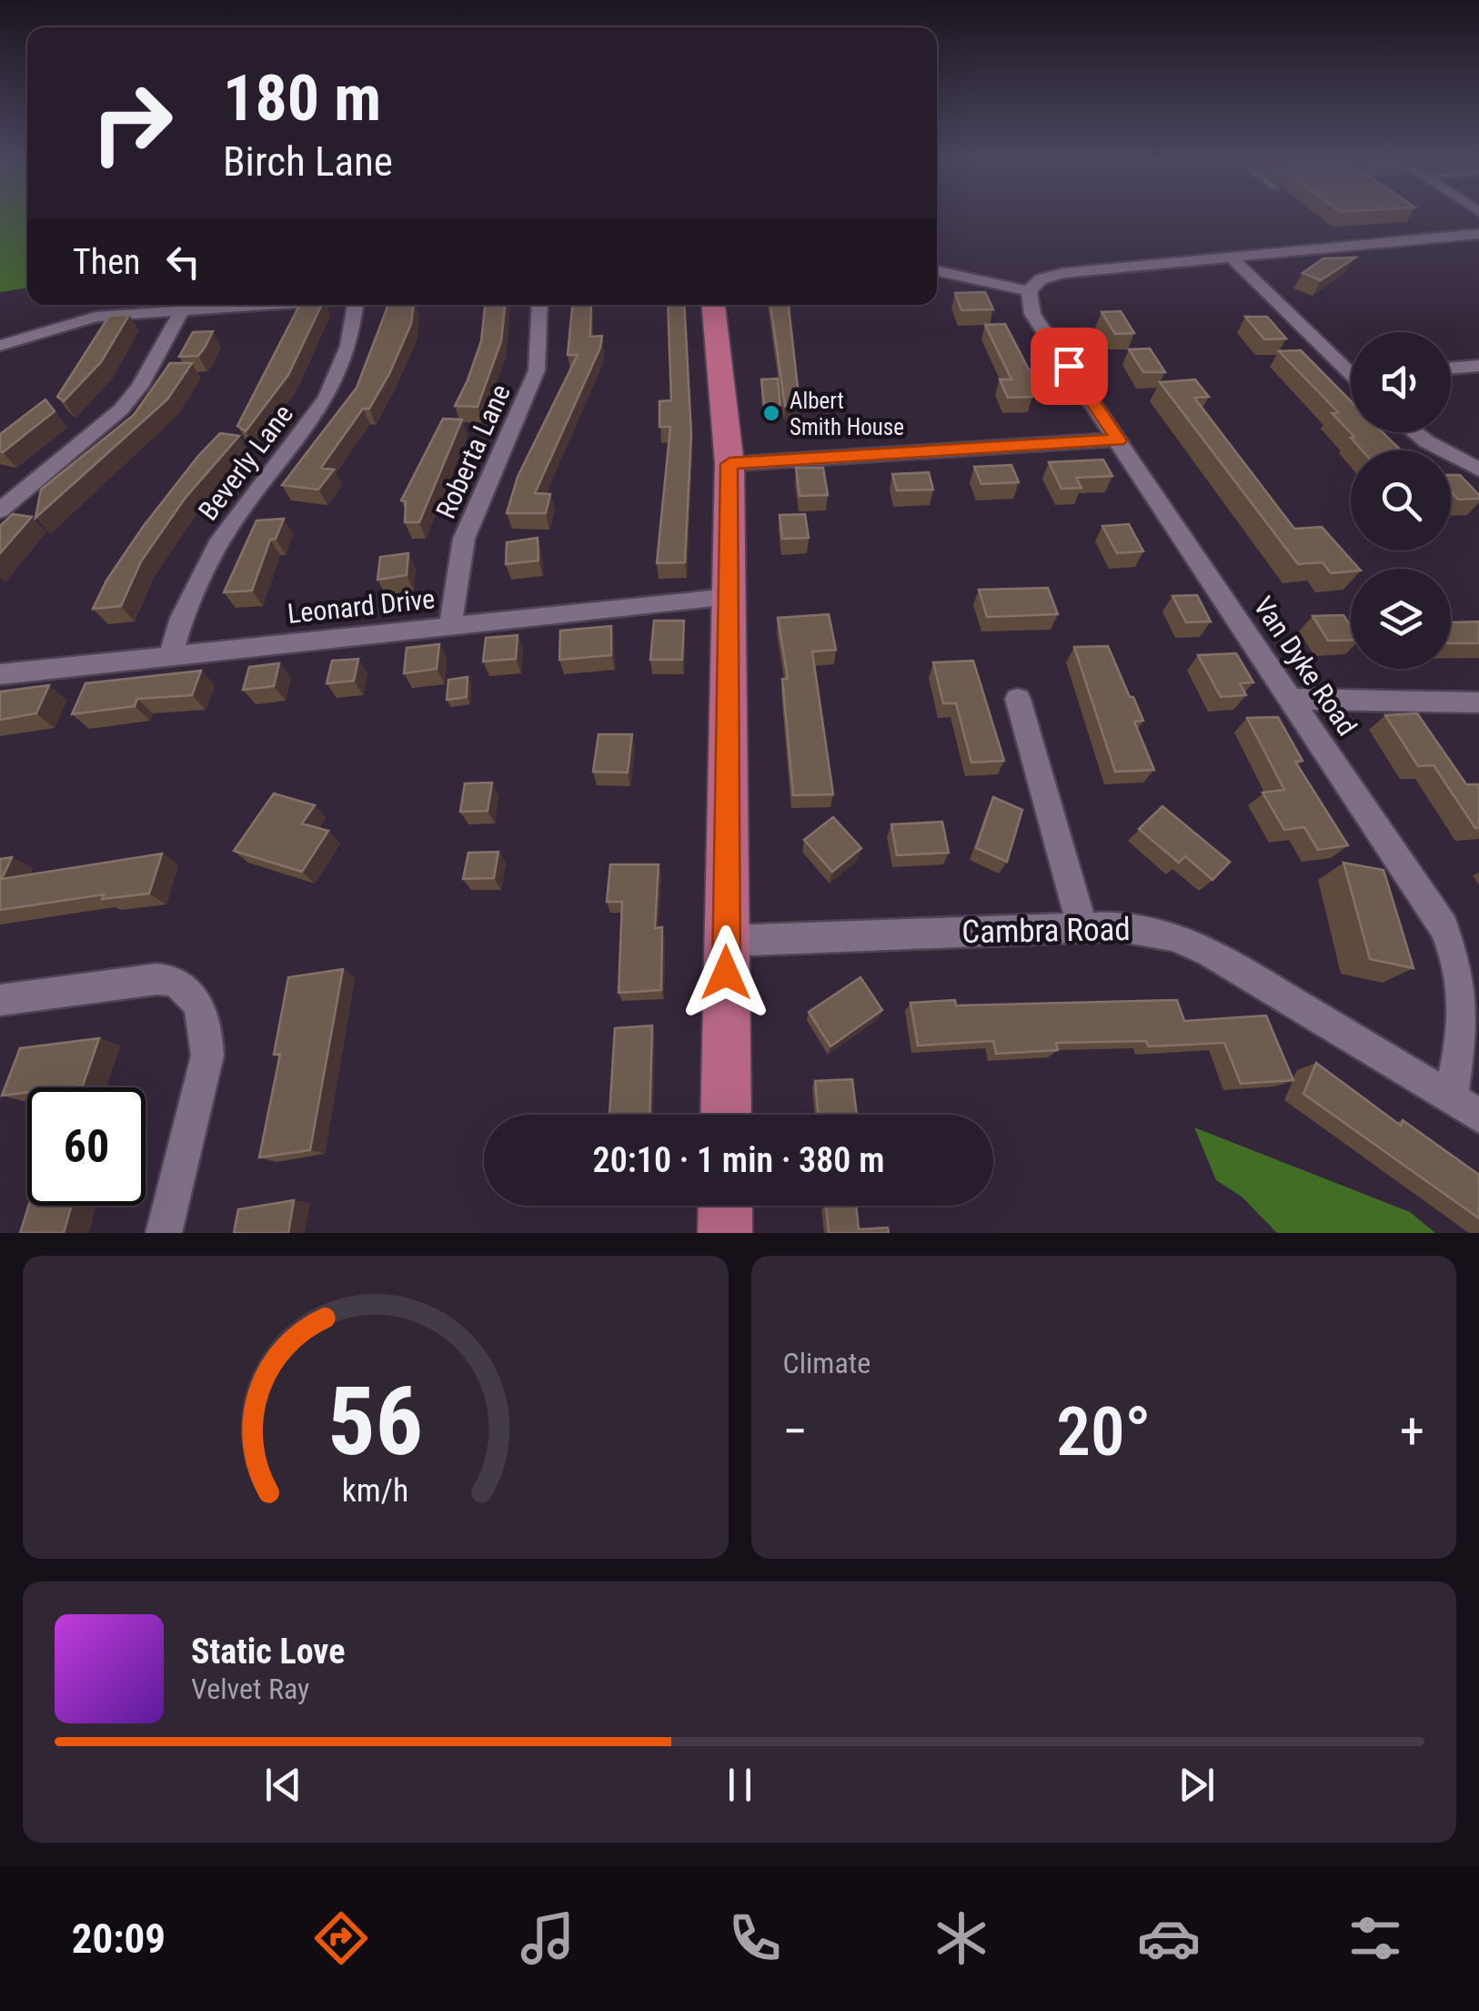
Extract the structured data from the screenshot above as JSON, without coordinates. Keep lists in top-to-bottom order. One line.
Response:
{"streets":{"street":["Roberta Lane","Beverly Lane","Leonard Drive","Van Dyke Road","Cambra Road"]},"crossings":[["Roberta Lane","Leonard Drive"],["Beverly Lane","Leonard Drive"],["Van Dyke Road","Cambra Road"]],"places":["Albert Smith House"],"page":{"turn":["180 m","Birch Lane"],"then":"Then","limit":"60","trip":"20:10 · 1 min · 380 m","tile":"Climate","heat":["−","20°","+"],"song":["Static Love","Velvet Ray"],"tabs":"20:09","gauge":["56","km/h"]}}
